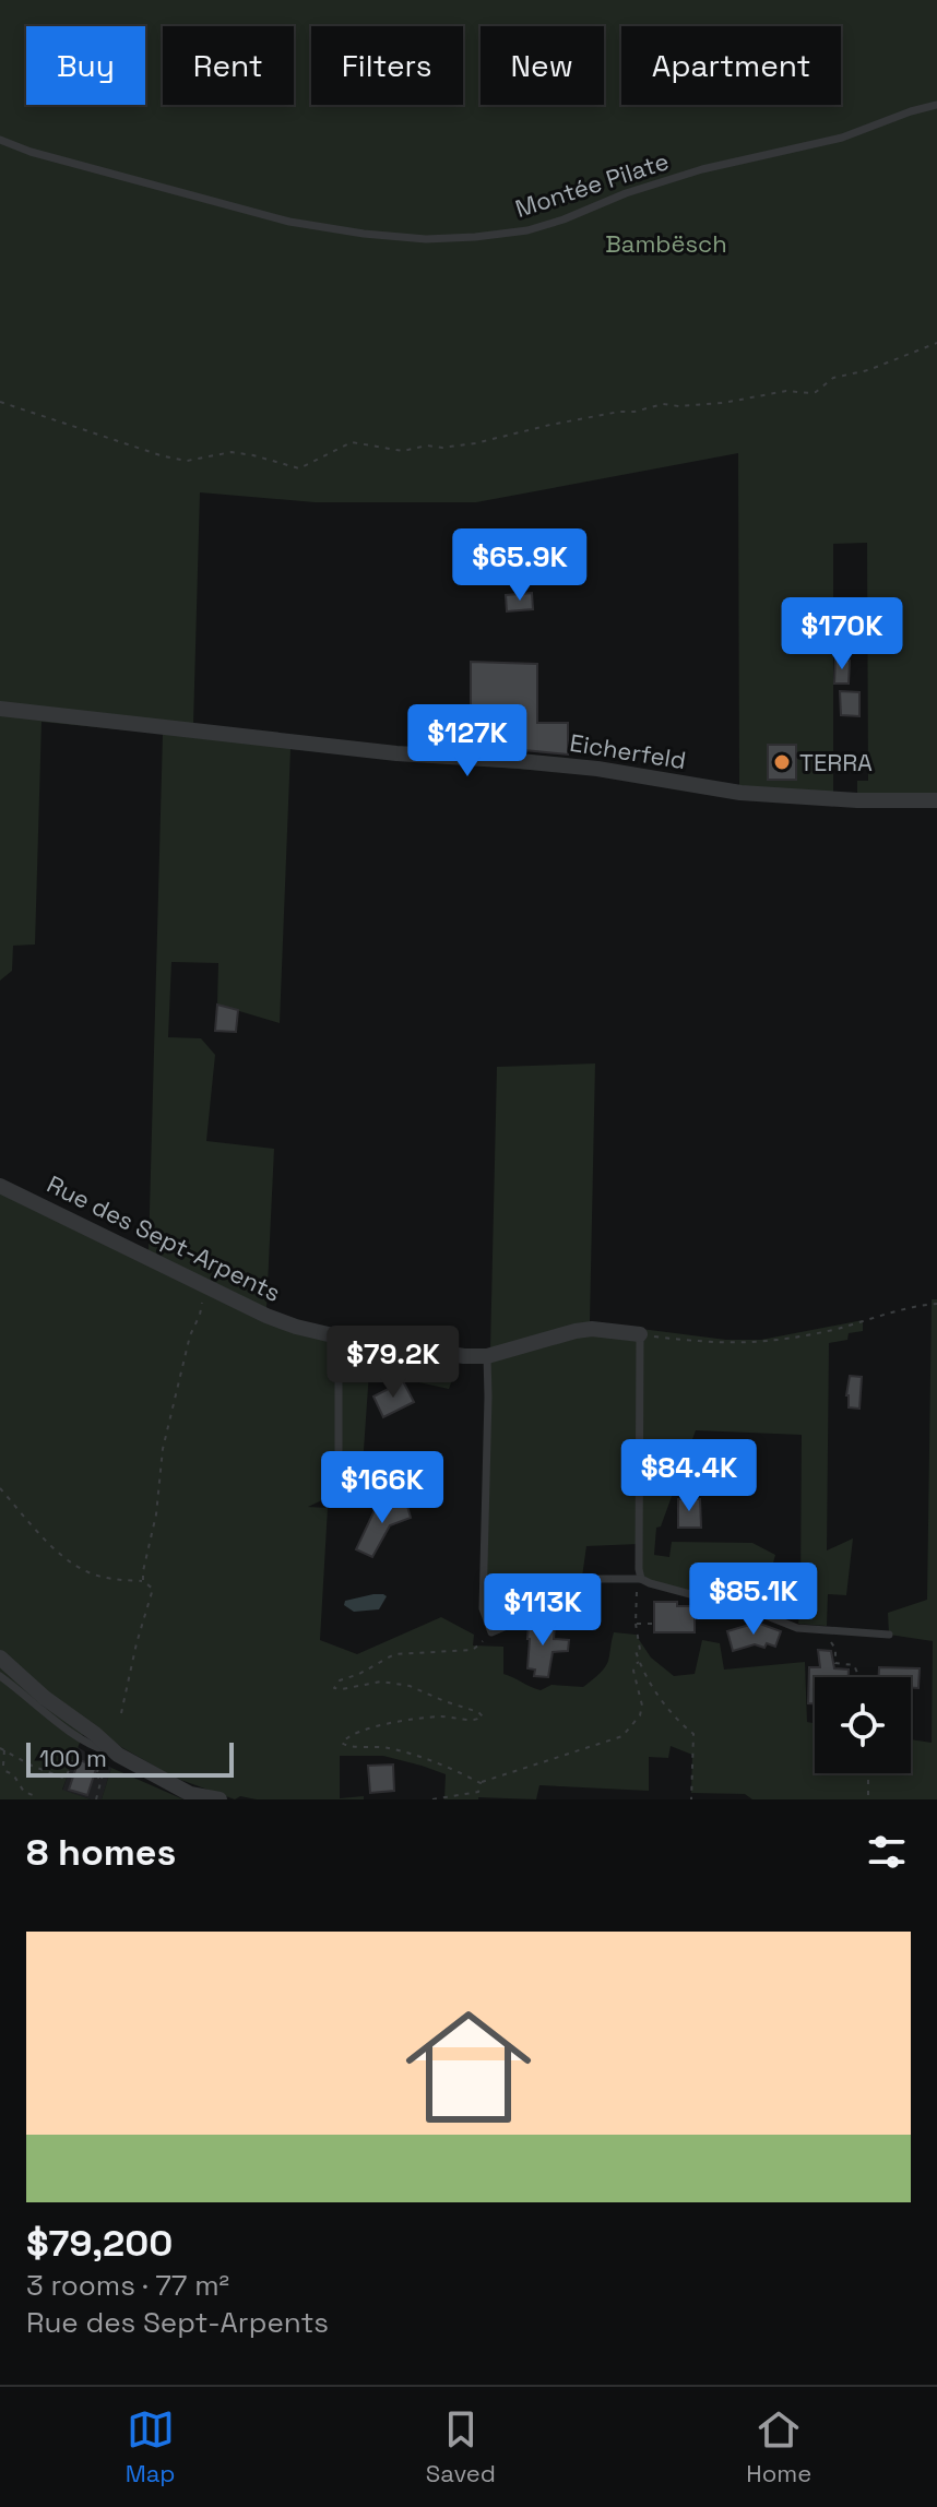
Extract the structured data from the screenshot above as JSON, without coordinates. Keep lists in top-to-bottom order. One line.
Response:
{"streets":{"street":["Eicherfeld","Rue des Sept-Arpents"],"lane":["Montée Pilate"]},"parks":["Bambësch"],"places":["TERRA"],"scale_bar":"100 m","page":{"chip":["Buy","Rent","Filters","New","Apartment"],"price":["$65.9K","$170K","$127K","$79.2K","$84.4K","$166K","$85.1K","$113K"],"scale":"100 m","heading":"8 homes","list":[{"name":"$79,200","note":"3 rooms · 77 m² · Rue des Sept-Arpents"}],"tabs":["Map","Saved","Home"]}}
